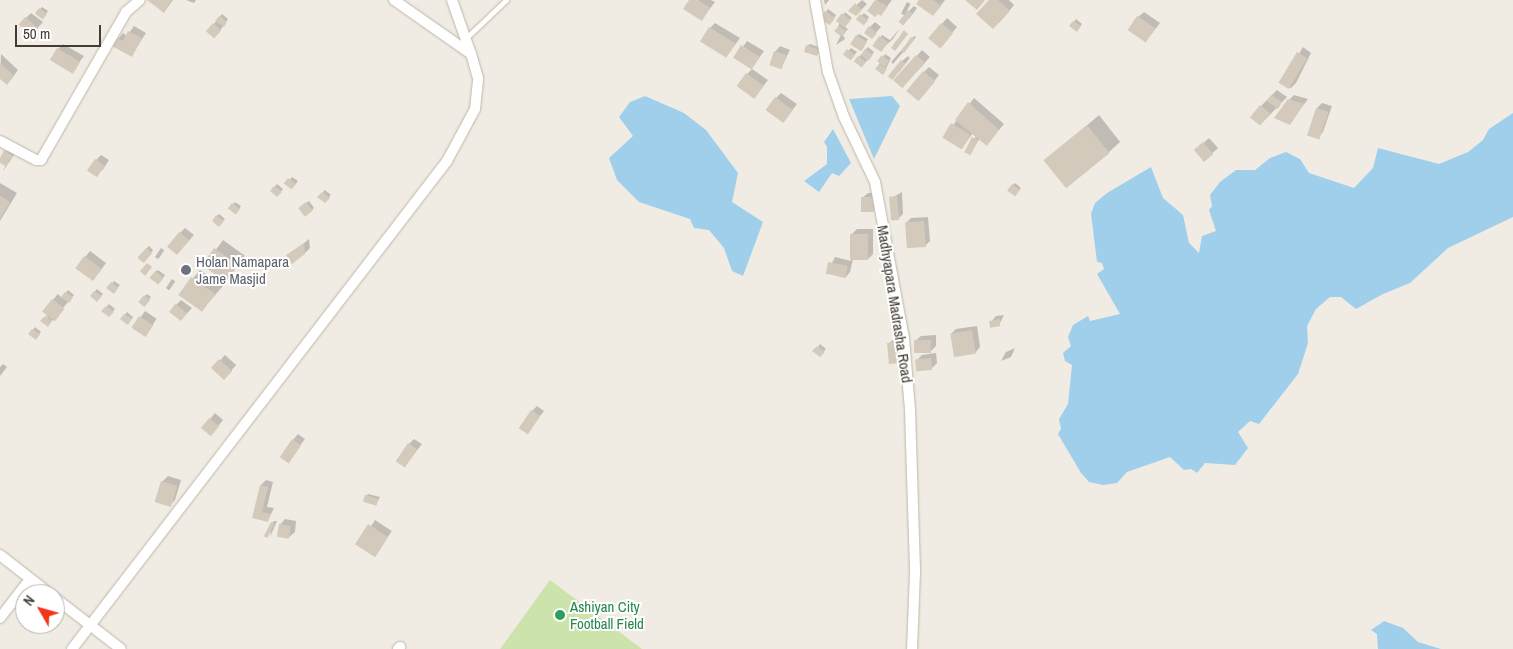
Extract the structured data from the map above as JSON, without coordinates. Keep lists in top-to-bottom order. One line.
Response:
{"streets":{"street":["Madhyapara Madrasha Road"]},"places":["Holan Namapara Jame Masjid","Ashiyan City Football Field"],"scale_bar":"50 m","north":"top left"}
